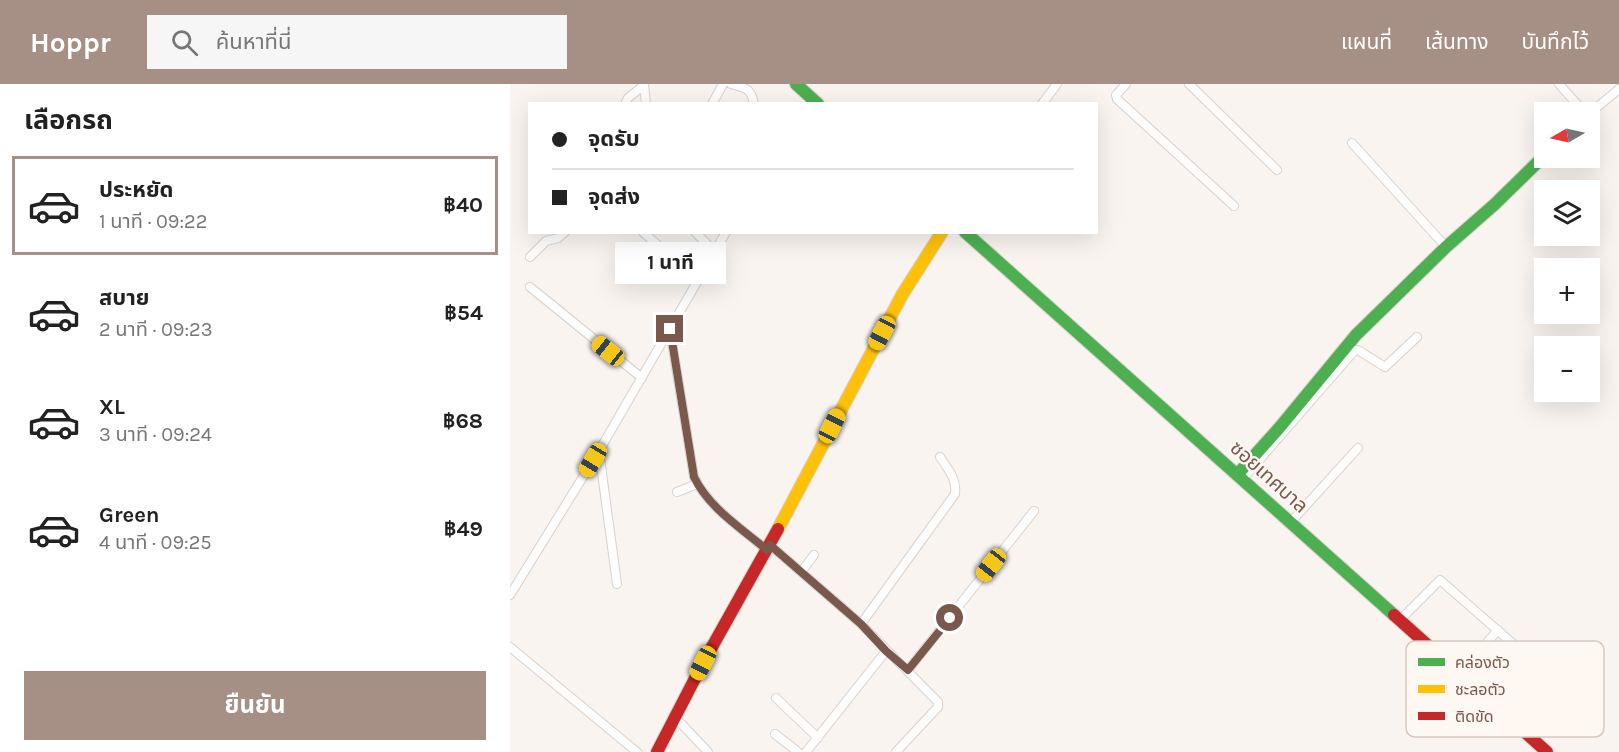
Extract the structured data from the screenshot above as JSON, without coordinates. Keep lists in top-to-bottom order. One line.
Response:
{"streets":{"street":["ซอยเทศบาล"]},"legend":["คล่องตัว","ชะลอตัว","ติดขัด"],"north":"left","page":{"header":"Hoppr","search":"ค้นหาที่นี่","nav":["แผนที่","เส้นทาง","บันทึกไว้"],"heading":"เลือกรถ","map_buttons":["+","−"],"banner":["จุดรับ","จุดส่ง"],"list":[{"name":"ประหยัด","note":"1 นาที · 09:22","value":"฿40"},{"name":"สบาย","note":"2 นาที · 09:23","value":"฿54"},{"name":"XL","note":"3 นาที · 09:24","value":"฿68"},{"name":"Green","note":"4 นาที · 09:25","value":"฿49"}],"bubble":"1 นาที","buttons":"ยืนยัน"}}
